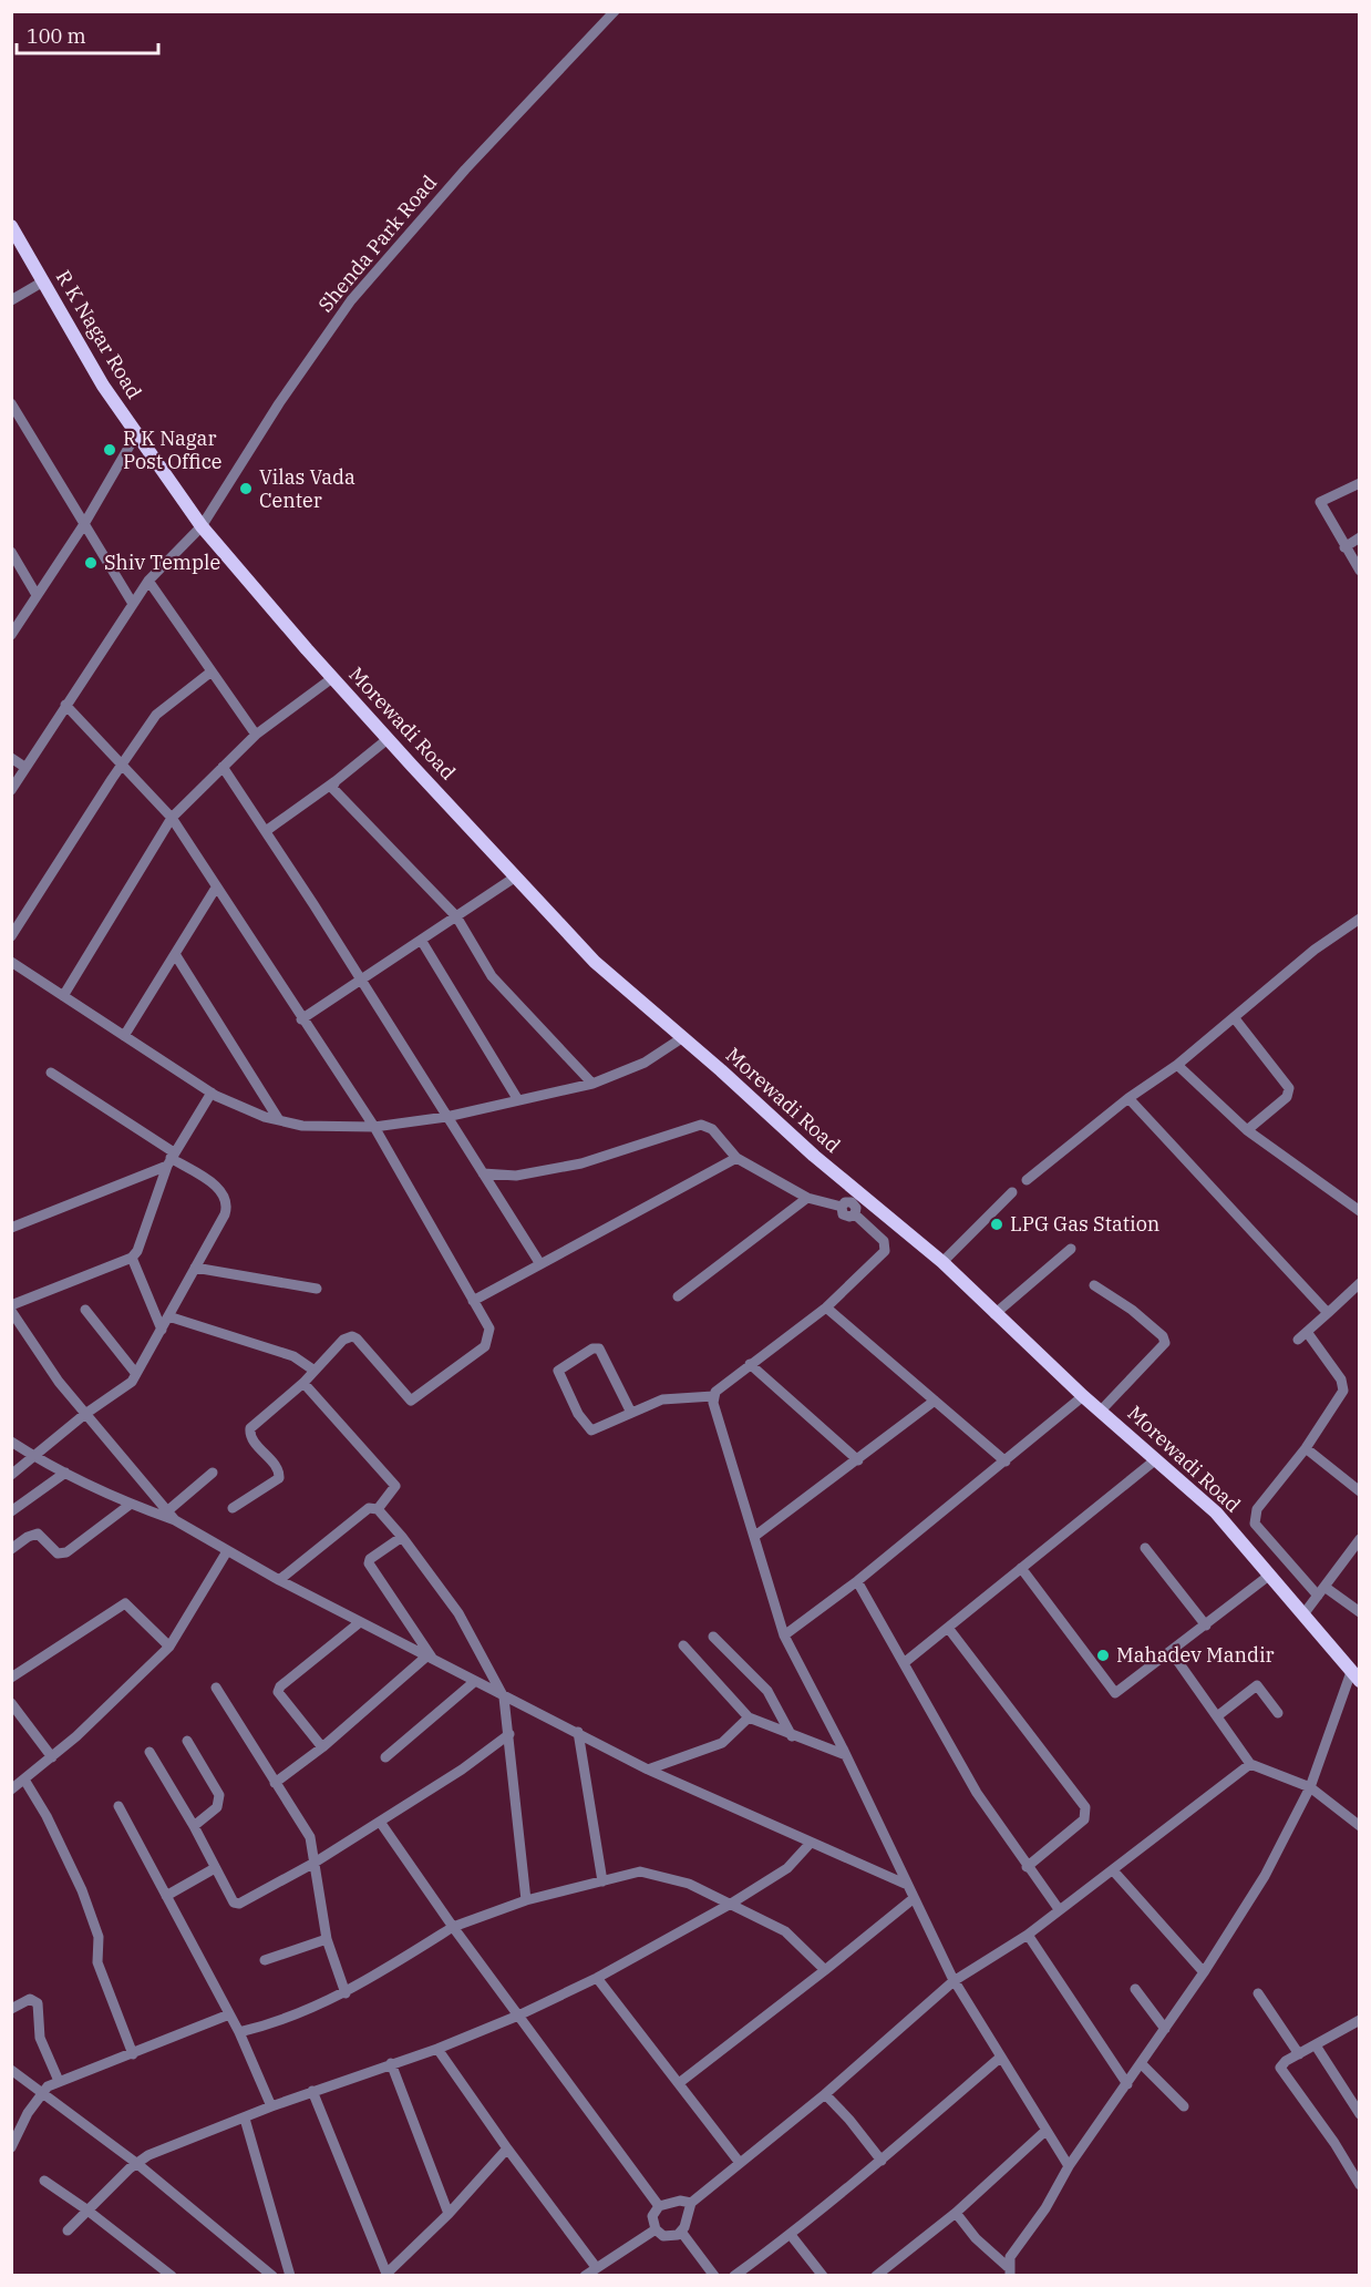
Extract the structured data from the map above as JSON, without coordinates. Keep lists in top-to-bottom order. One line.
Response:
{"streets":{"main road":["R K Nagar Road","Morewadi Road"],"street":["Shenda Park Road"]},"crossings":[["Shenda Park Road","R K Nagar Road"],["Shenda Park Road","Morewadi Road"],["R K Nagar Road","Morewadi Road"]],"places":["R K Nagar Post Office","Vilas Vada Center","Shiv Temple","LPG Gas Station","Mahadev Mandir"],"scale_bar":"100 m"}
